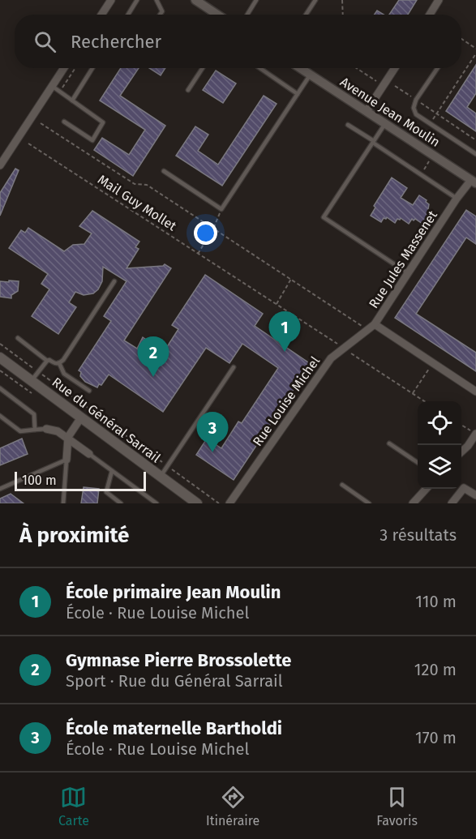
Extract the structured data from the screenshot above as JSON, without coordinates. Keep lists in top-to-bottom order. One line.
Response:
{"streets":{"main road":["Rue du Général Sarrail"],"street":["Avenue Jean Moulin","Rue Jules Massenet","Rue Louise Michel"],"path":["Mail Guy Mollet"]},"crossings":[["Avenue Jean Moulin","Rue Jules Massenet"],["Mail Guy Mollet","Rue Louise Michel"],["Rue Jules Massenet","Rue Louise Michel"]],"scale_bar":"100 m","page":{"search":"Rechercher","pins":["1","2","3"],"scale":"100 m","heading":["À proximité","3 résultats"],"list":[{"mark":"1","name":"École primaire Jean Moulin","note":"École · Rue Louise Michel","value":"110 m"},{"mark":"2","name":"Gymnase Pierre Brossolette","note":"Sport · Rue du Général Sarrail","value":"120 m"},{"mark":"3","name":"École maternelle Bartholdi","note":"École · Rue Louise Michel","value":"170 m"}],"nav":["Carte","Itinéraire","Favoris"]}}
